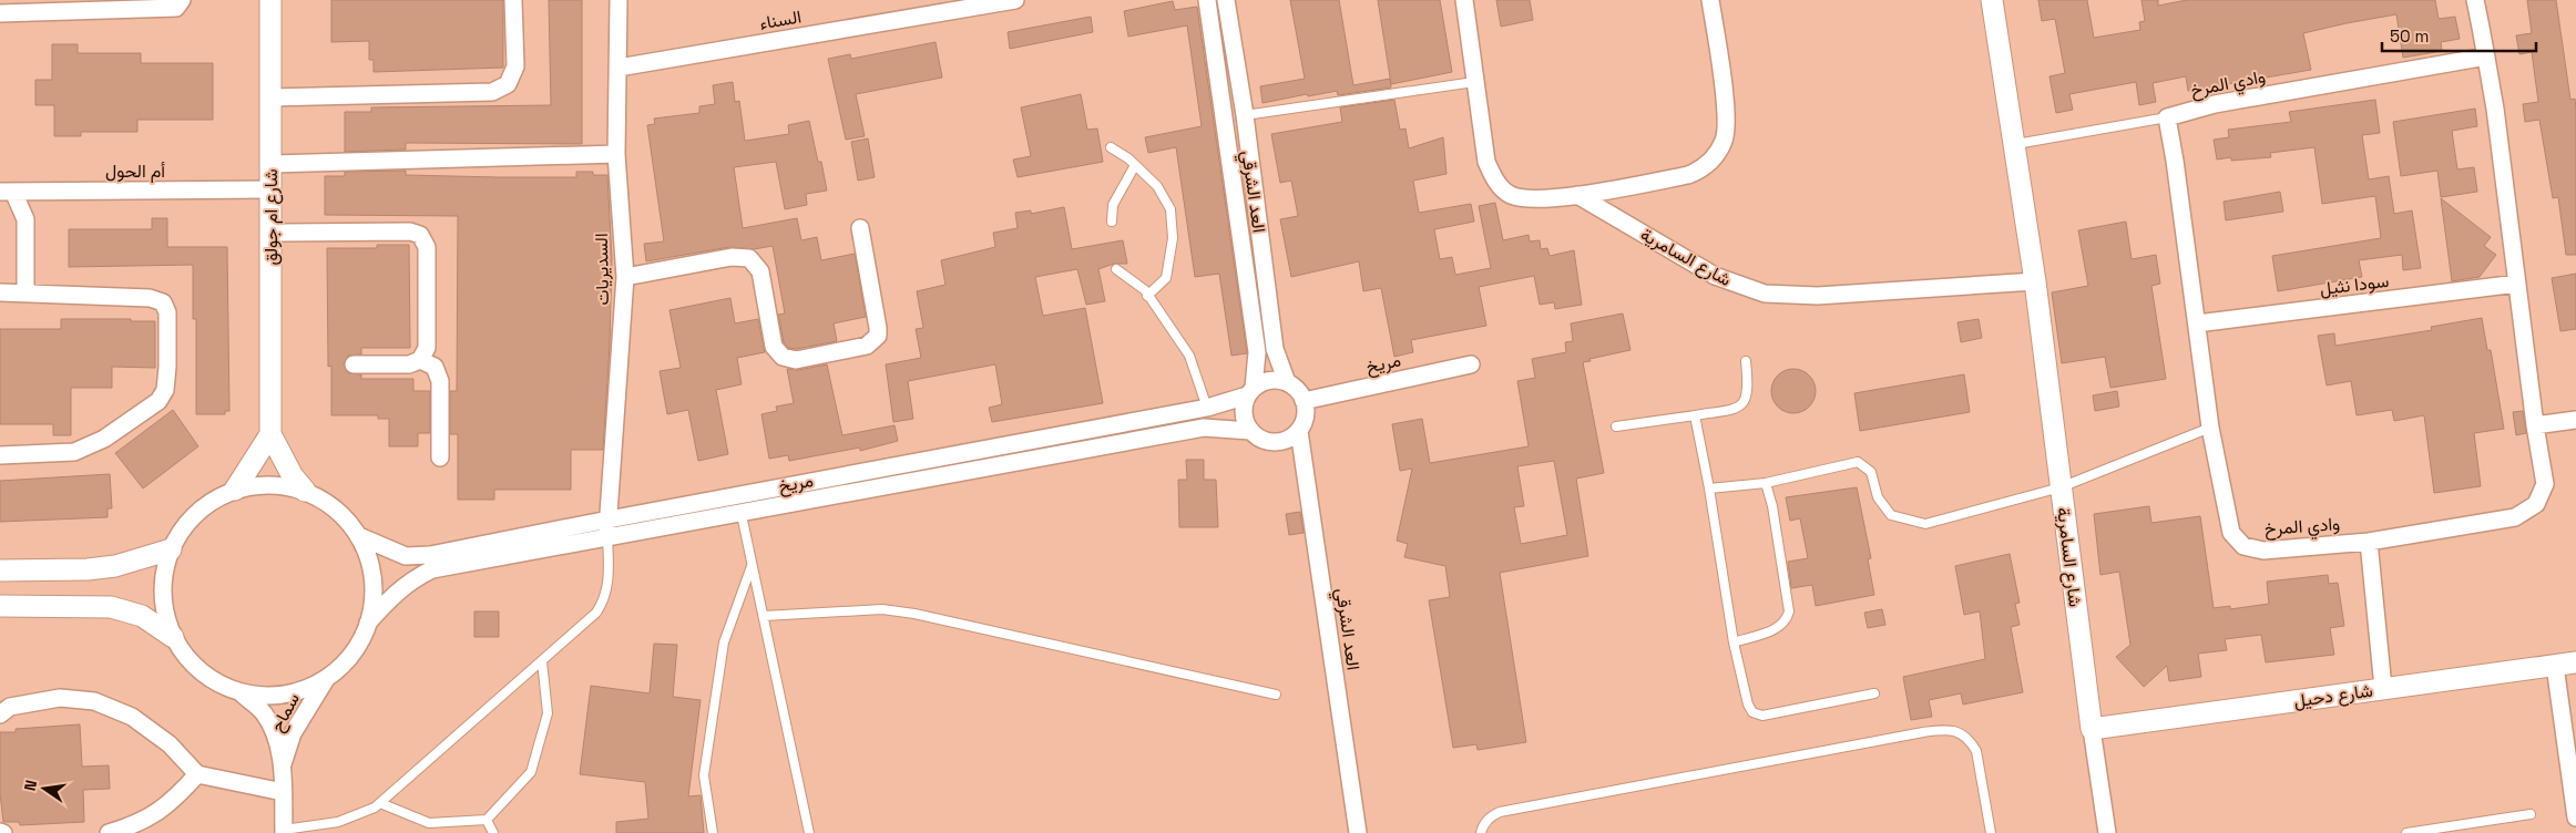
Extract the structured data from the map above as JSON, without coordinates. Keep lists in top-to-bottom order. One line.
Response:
{"streets":{"street":["السناء","وادي المرخ","أم الحول","العد الشرقي","شارع ام جولق","شارع السامرية","السديريات","سودا نثيل","مريخ","شارع دحيل","سماح"]},"crossings":[["السناء","السديريات"],["وادي المرخ","سودا نثيل"],["أم الحول","شارع ام جولق"],["العد الشرقي","مريخ"],["شارع السامرية","شارع دحيل"],["السديريات","مريخ"]],"scale_bar":"50 m","north":"left"}
